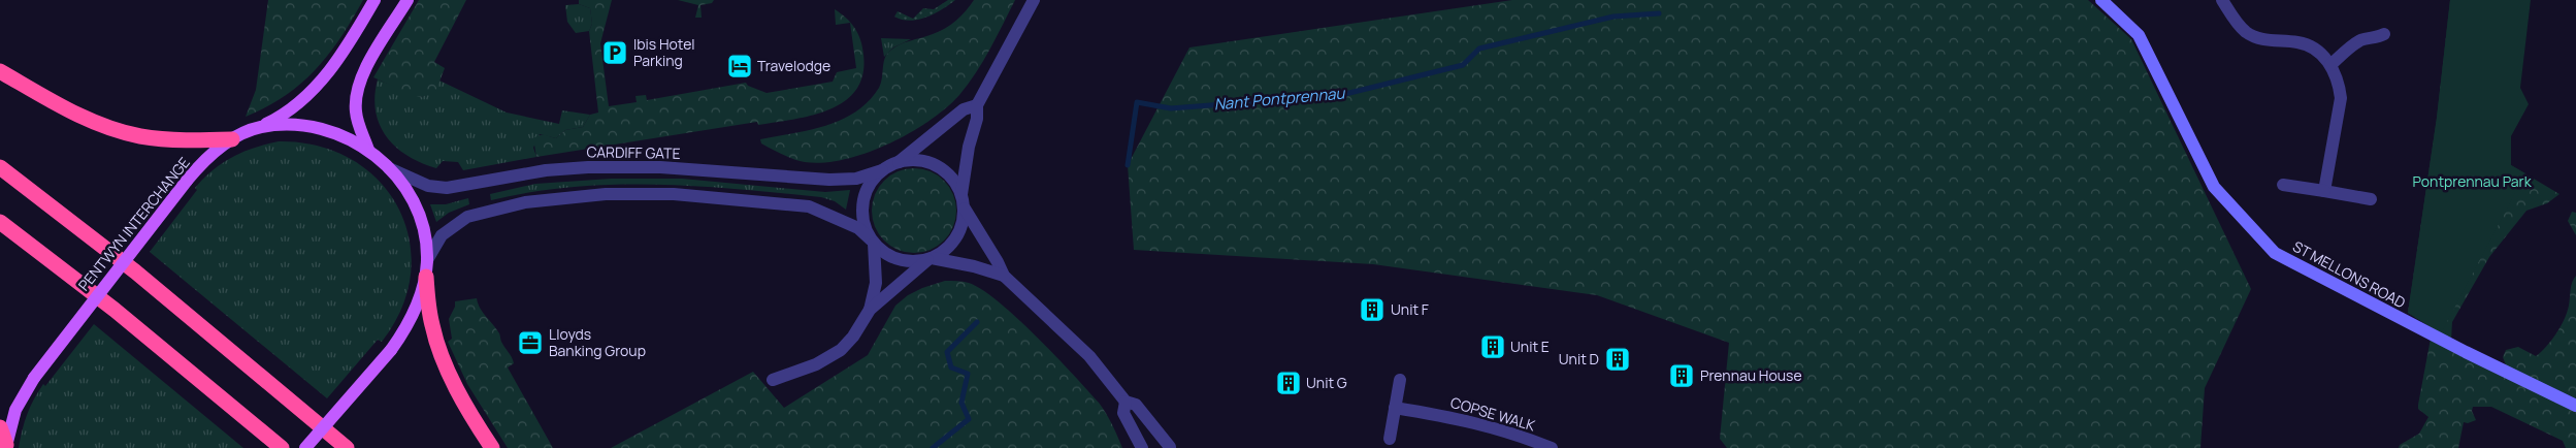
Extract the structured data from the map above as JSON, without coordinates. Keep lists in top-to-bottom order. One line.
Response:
{"streets":{"main road":["PENTWYN INTERCHANGE","ST MELLONS ROAD"],"street":["CARDIFF GATE","COPSE WALK"]},"crossings":[["CARDIFF GATE","PENTWYN INTERCHANGE"]],"water":["Nant Pontprennau"],"parks":["Pontprennau Park"],"places":{"parking":["Ibis Hotel Parking"],"hotel":["Travelodge"],"building":["Unit F","Unit E","Unit D","Prennau House","Unit G"],"office":["Lloyds Banking Group"]}}
